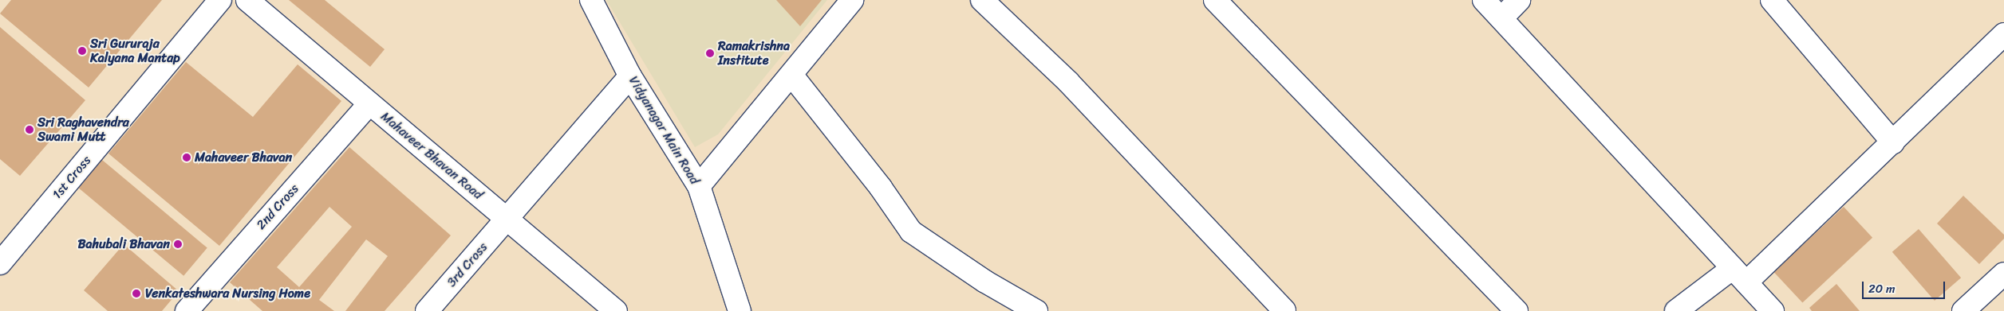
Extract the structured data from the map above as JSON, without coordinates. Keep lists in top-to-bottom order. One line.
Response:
{"streets":{"street":["Vidyanagar Main Road","Mahaveer Bhavan Road","1st Cross","2nd Cross","3rd Cross"]},"crossings":[["Vidyanagar Main Road","3rd Cross"],["Mahaveer Bhavan Road","2nd Cross"],["Mahaveer Bhavan Road","3rd Cross"]],"places":["Sri Gururaja Kalyana Mantap","Ramakrishna Institute","Sri Raghavendra Swami Mutt","Mahaveer Bhavan","Bahubali Bhavan","Venkateshwara Nursing Home"],"scale_bar":"20 m"}
